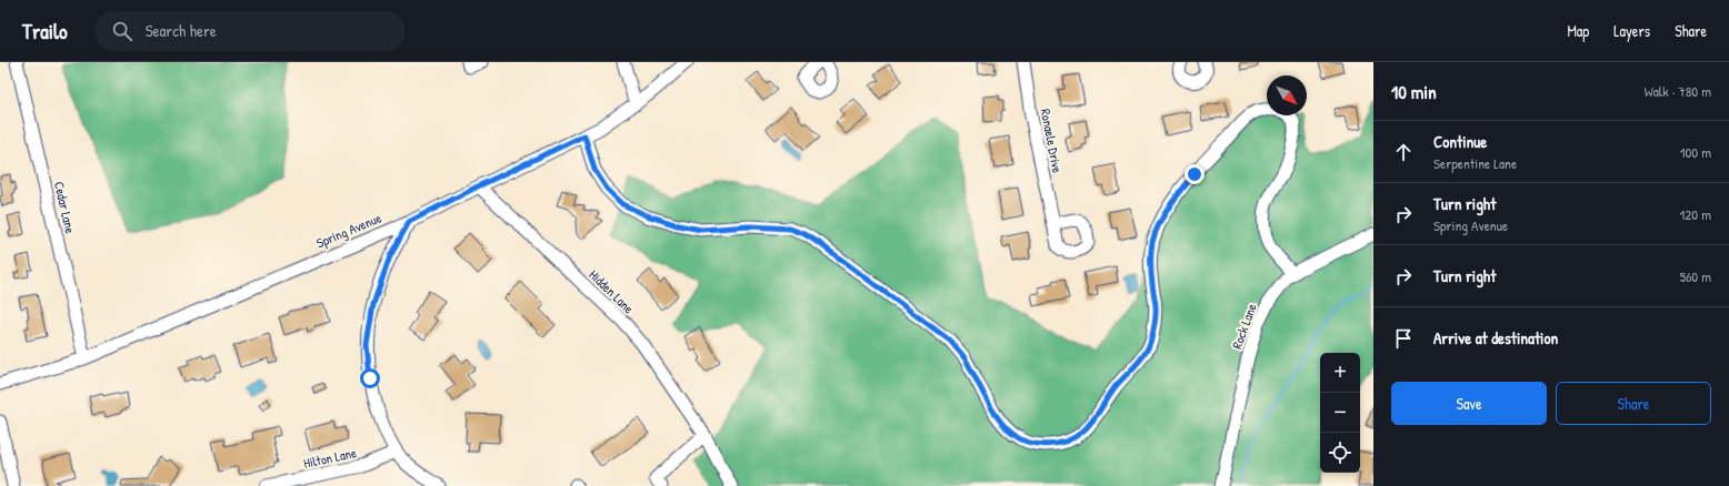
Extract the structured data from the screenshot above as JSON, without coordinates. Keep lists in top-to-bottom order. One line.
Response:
{"streets":{"street":["Ronaele Drive","Cedar Lane","Spring Avenue","Hidden Lane","Rock Lane","Hilton Lane"]},"crossings":[["Cedar Lane","Spring Avenue"],["Spring Avenue","Hidden Lane"]],"north":"bottom right","page":{"header":"Trailo","search":"Search here","nav":["Map","Layers","Share"],"heading":["10 min","Walk · 780 m"],"list":[["Continue","Serpentine Lane","100 m"],["Turn right","Spring Avenue","120 m"],["Turn right","560 m"],"Arrive at destination"],"map_buttons":["+","−"],"buttons":["Save","Share"]}}
